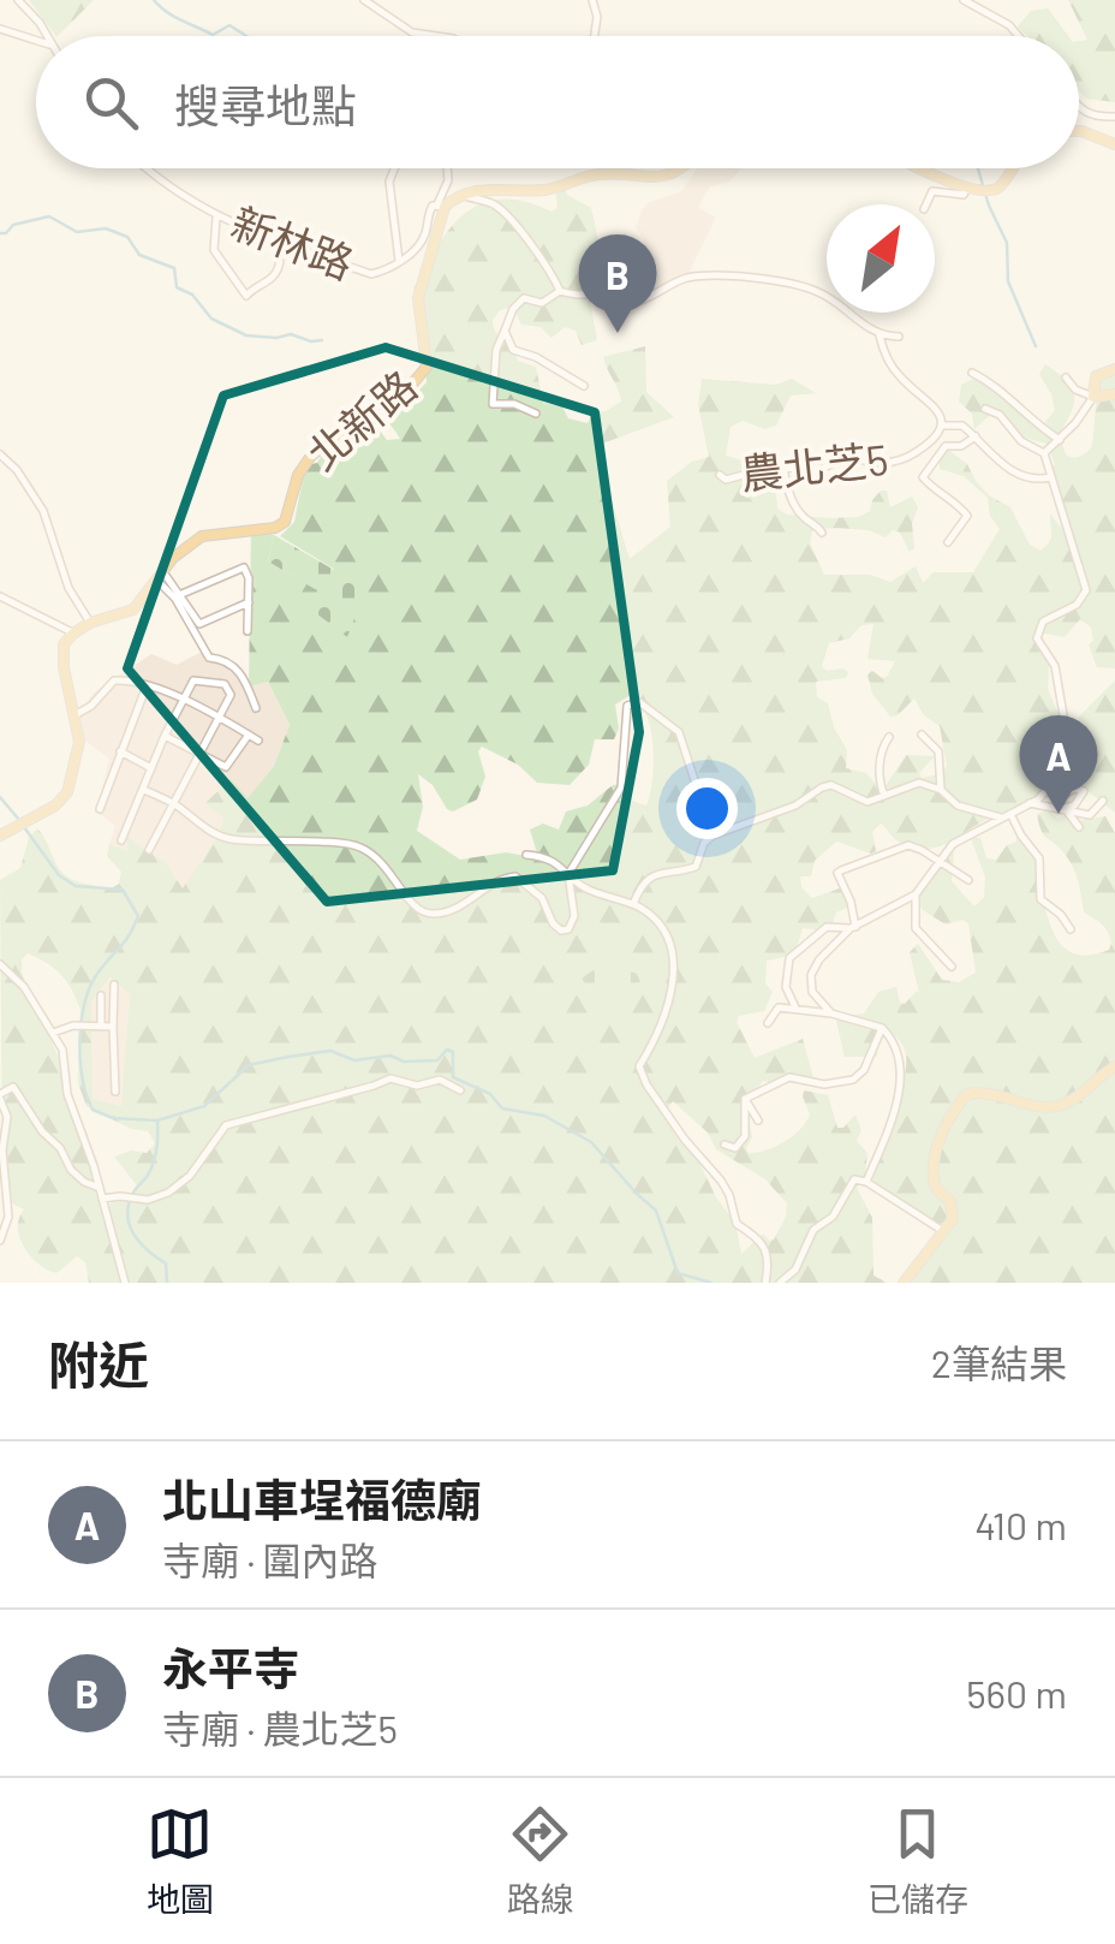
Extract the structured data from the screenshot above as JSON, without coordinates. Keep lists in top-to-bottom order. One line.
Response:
{"streets":{"main road":["北新路"],"street":["新林路","農北芝5"]},"crossings":[["新林路","北新路"]],"north":"top right","page":{"search":"搜尋地點","pins":["B","A"],"heading":["附近","2筆結果"],"list":[{"mark":"A","name":"北山車埕福德廟","note":"寺廟 · 圍內路","value":"410 m"},{"mark":"B","name":"永平寺","note":"寺廟 · 農北芝5","value":"560 m"}],"nav":["地圖","路線","已儲存"]}}
